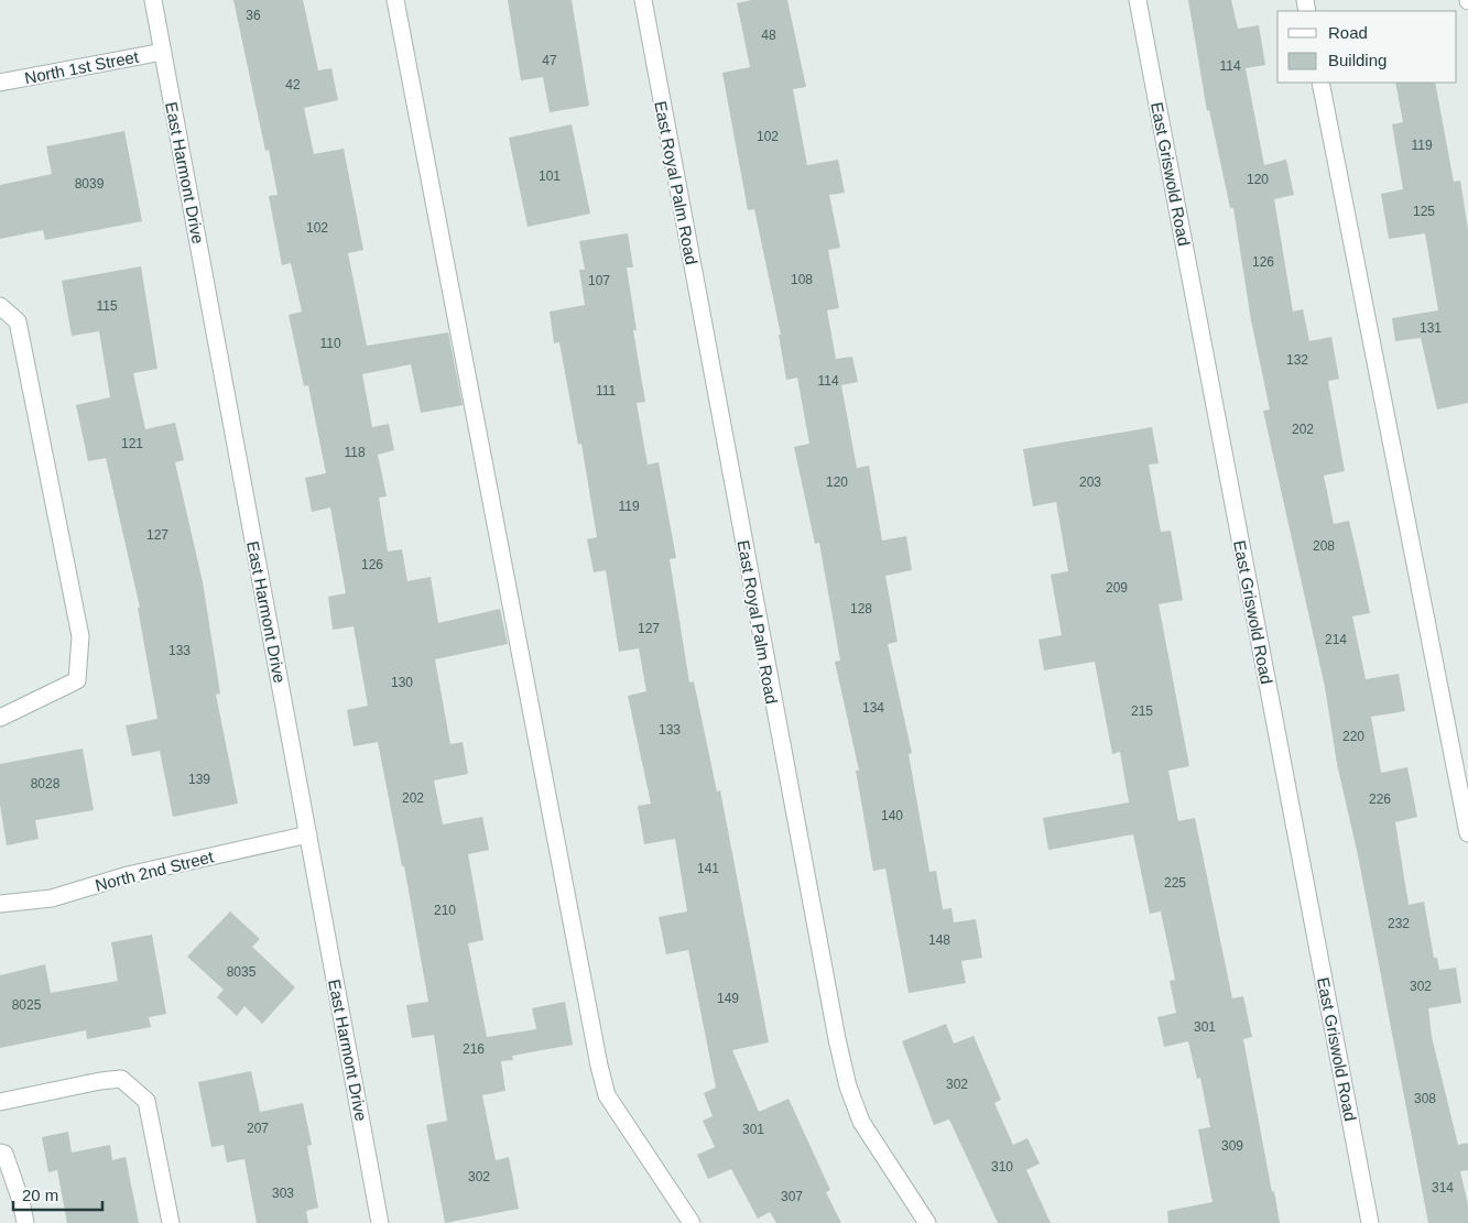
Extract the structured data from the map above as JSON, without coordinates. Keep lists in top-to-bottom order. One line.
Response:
{"streets":{"street":["North 1st Street","East Harmont Drive","East Griswold Road","East Royal Palm Road","North 2nd Street"]},"crossings":[["North 1st Street","East Harmont Drive"],["East Harmont Drive","North 2nd Street"]],"house_numbers":["36","48","47","114","42","102","119","101","120","8039","125","102","126","108","107","115","131","110","132","114","111","202","121","118","120","203","119","127","208","126","209","128","127","214","133","130","134","215","133","220","139","8028","202","226","140","141","225","210","232","148","8035","302","149","8025","301","216","302","308","207","301","309","310","302","314","303","307"],"legend":["Road","Building"],"scale_bar":"20 m"}
